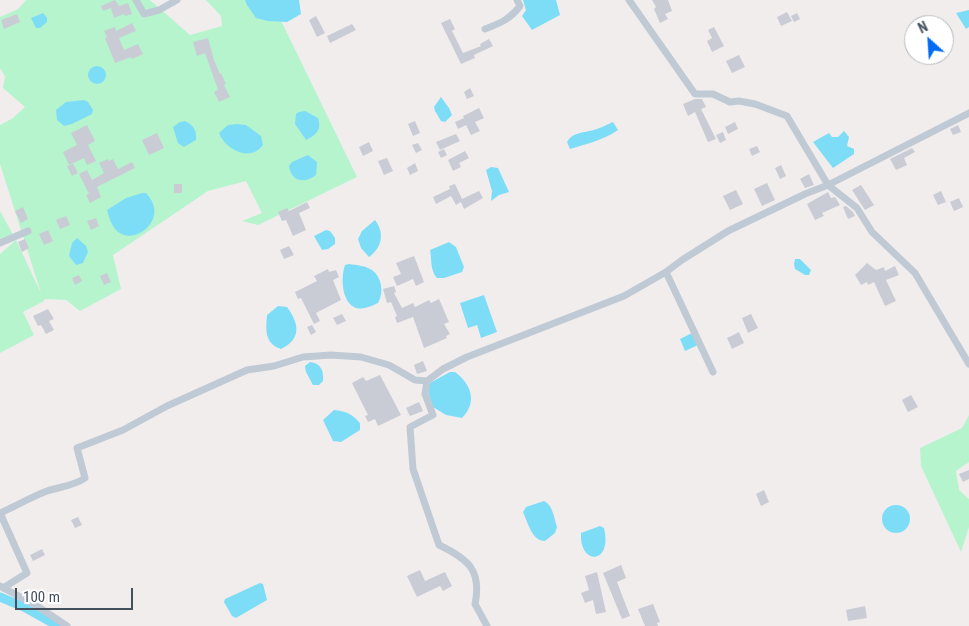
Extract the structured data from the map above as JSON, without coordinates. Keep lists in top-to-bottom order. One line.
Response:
{"scale_bar":"100 m","north":"top left"}
